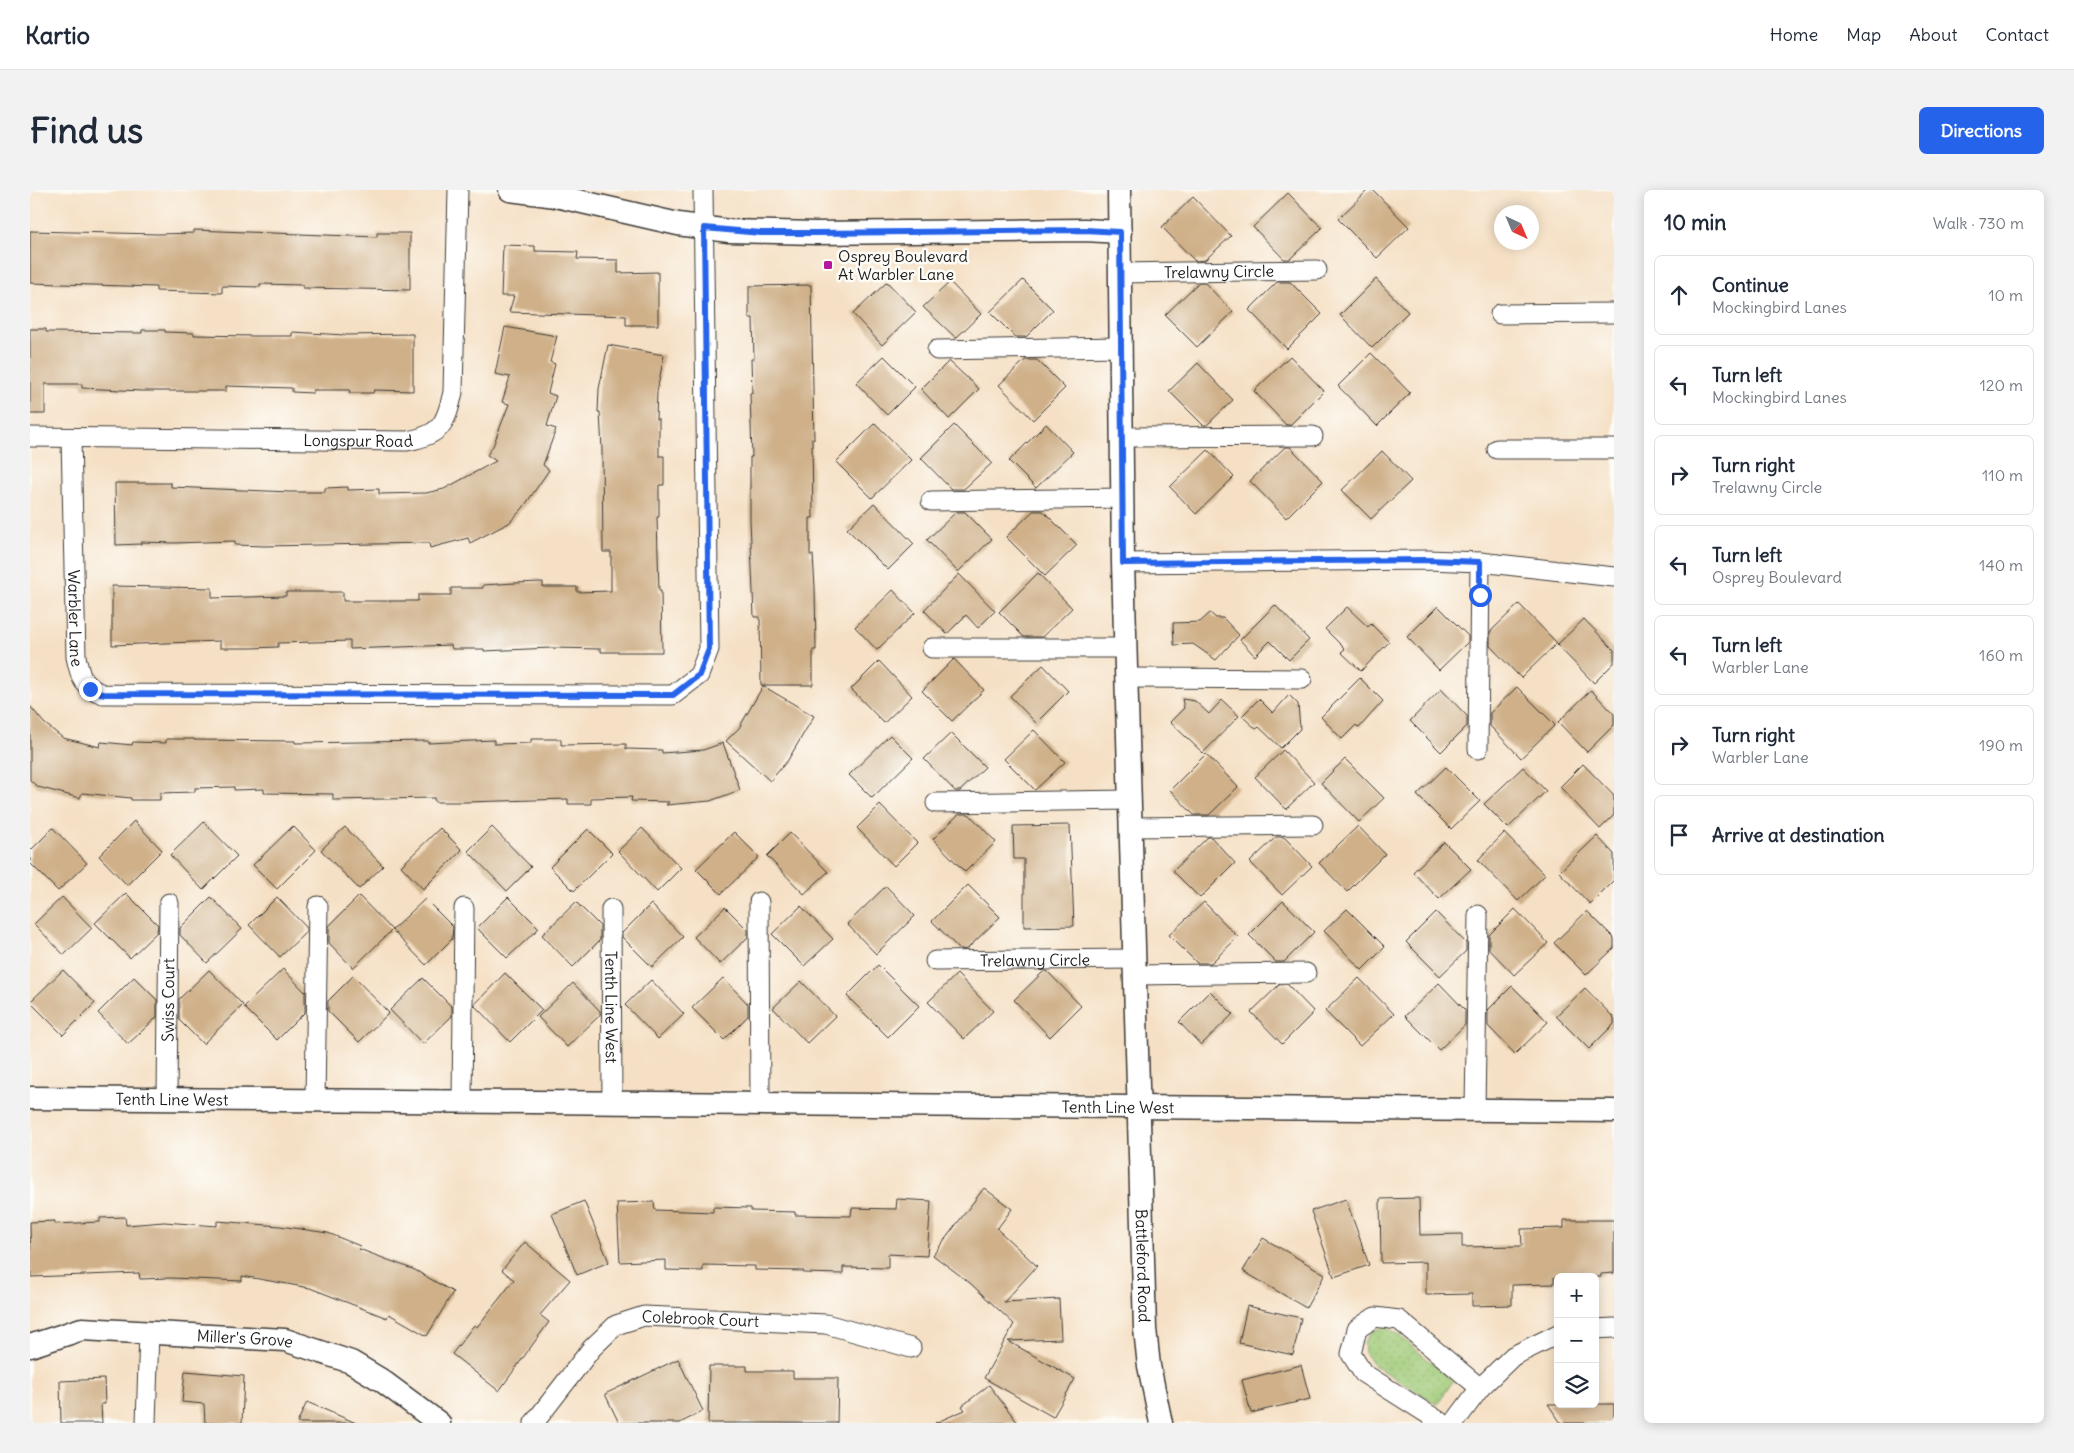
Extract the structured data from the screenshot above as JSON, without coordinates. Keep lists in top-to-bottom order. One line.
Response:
{"streets":{"street":["Trelawny Circle","Longspur Road","Warbler Lane","Swiss Court","Tenth Line West","Battleford Road","Colebrook Court","Miller's Grove"]},"crossings":[["Longspur Road","Warbler Lane"],["Swiss Court","Tenth Line West"],["Tenth Line West","Battleford Road"]],"places":{"transit":["Osprey Boulevard At Warbler Lane"]},"north":"bottom right","page":{"header":"Kartio","nav":["Home","Map","About","Contact"],"buttons":"Directions","title":"Find us","heading":["10 min","Walk · 730 m"],"list":[["Continue","Mockingbird Lanes","10 m"],["Turn left","Mockingbird Lanes","120 m"],["Turn right","Trelawny Circle","110 m"],["Turn left","Osprey Boulevard","140 m"],["Turn left","Warbler Lane","160 m"],["Turn right","Warbler Lane","190 m"],"Arrive at destination"],"map_buttons":["+","−"]}}
